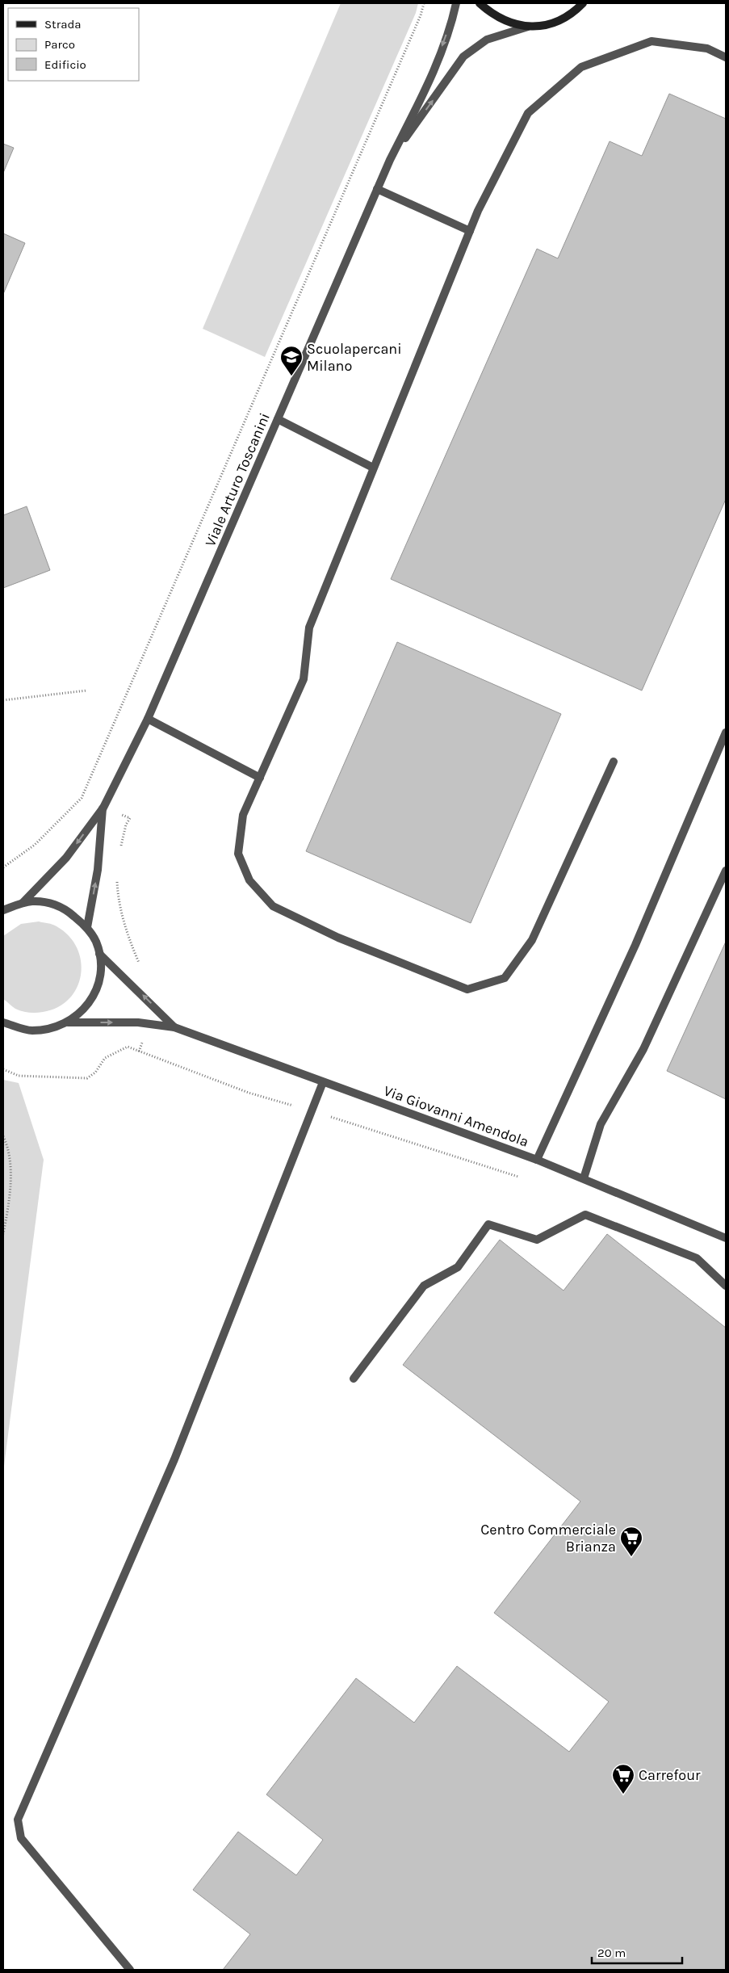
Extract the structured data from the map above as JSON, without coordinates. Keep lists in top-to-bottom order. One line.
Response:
{"streets":{"street":["Viale Arturo Toscanini","Via Giovanni Amendola"]},"places":{"school or university":["Scuolapercani Milano"],"supermarket":["Centro Commerciale Brianza","Carrefour"]},"legend":["Strada","Parco","Edificio"],"scale_bar":"20 m"}
